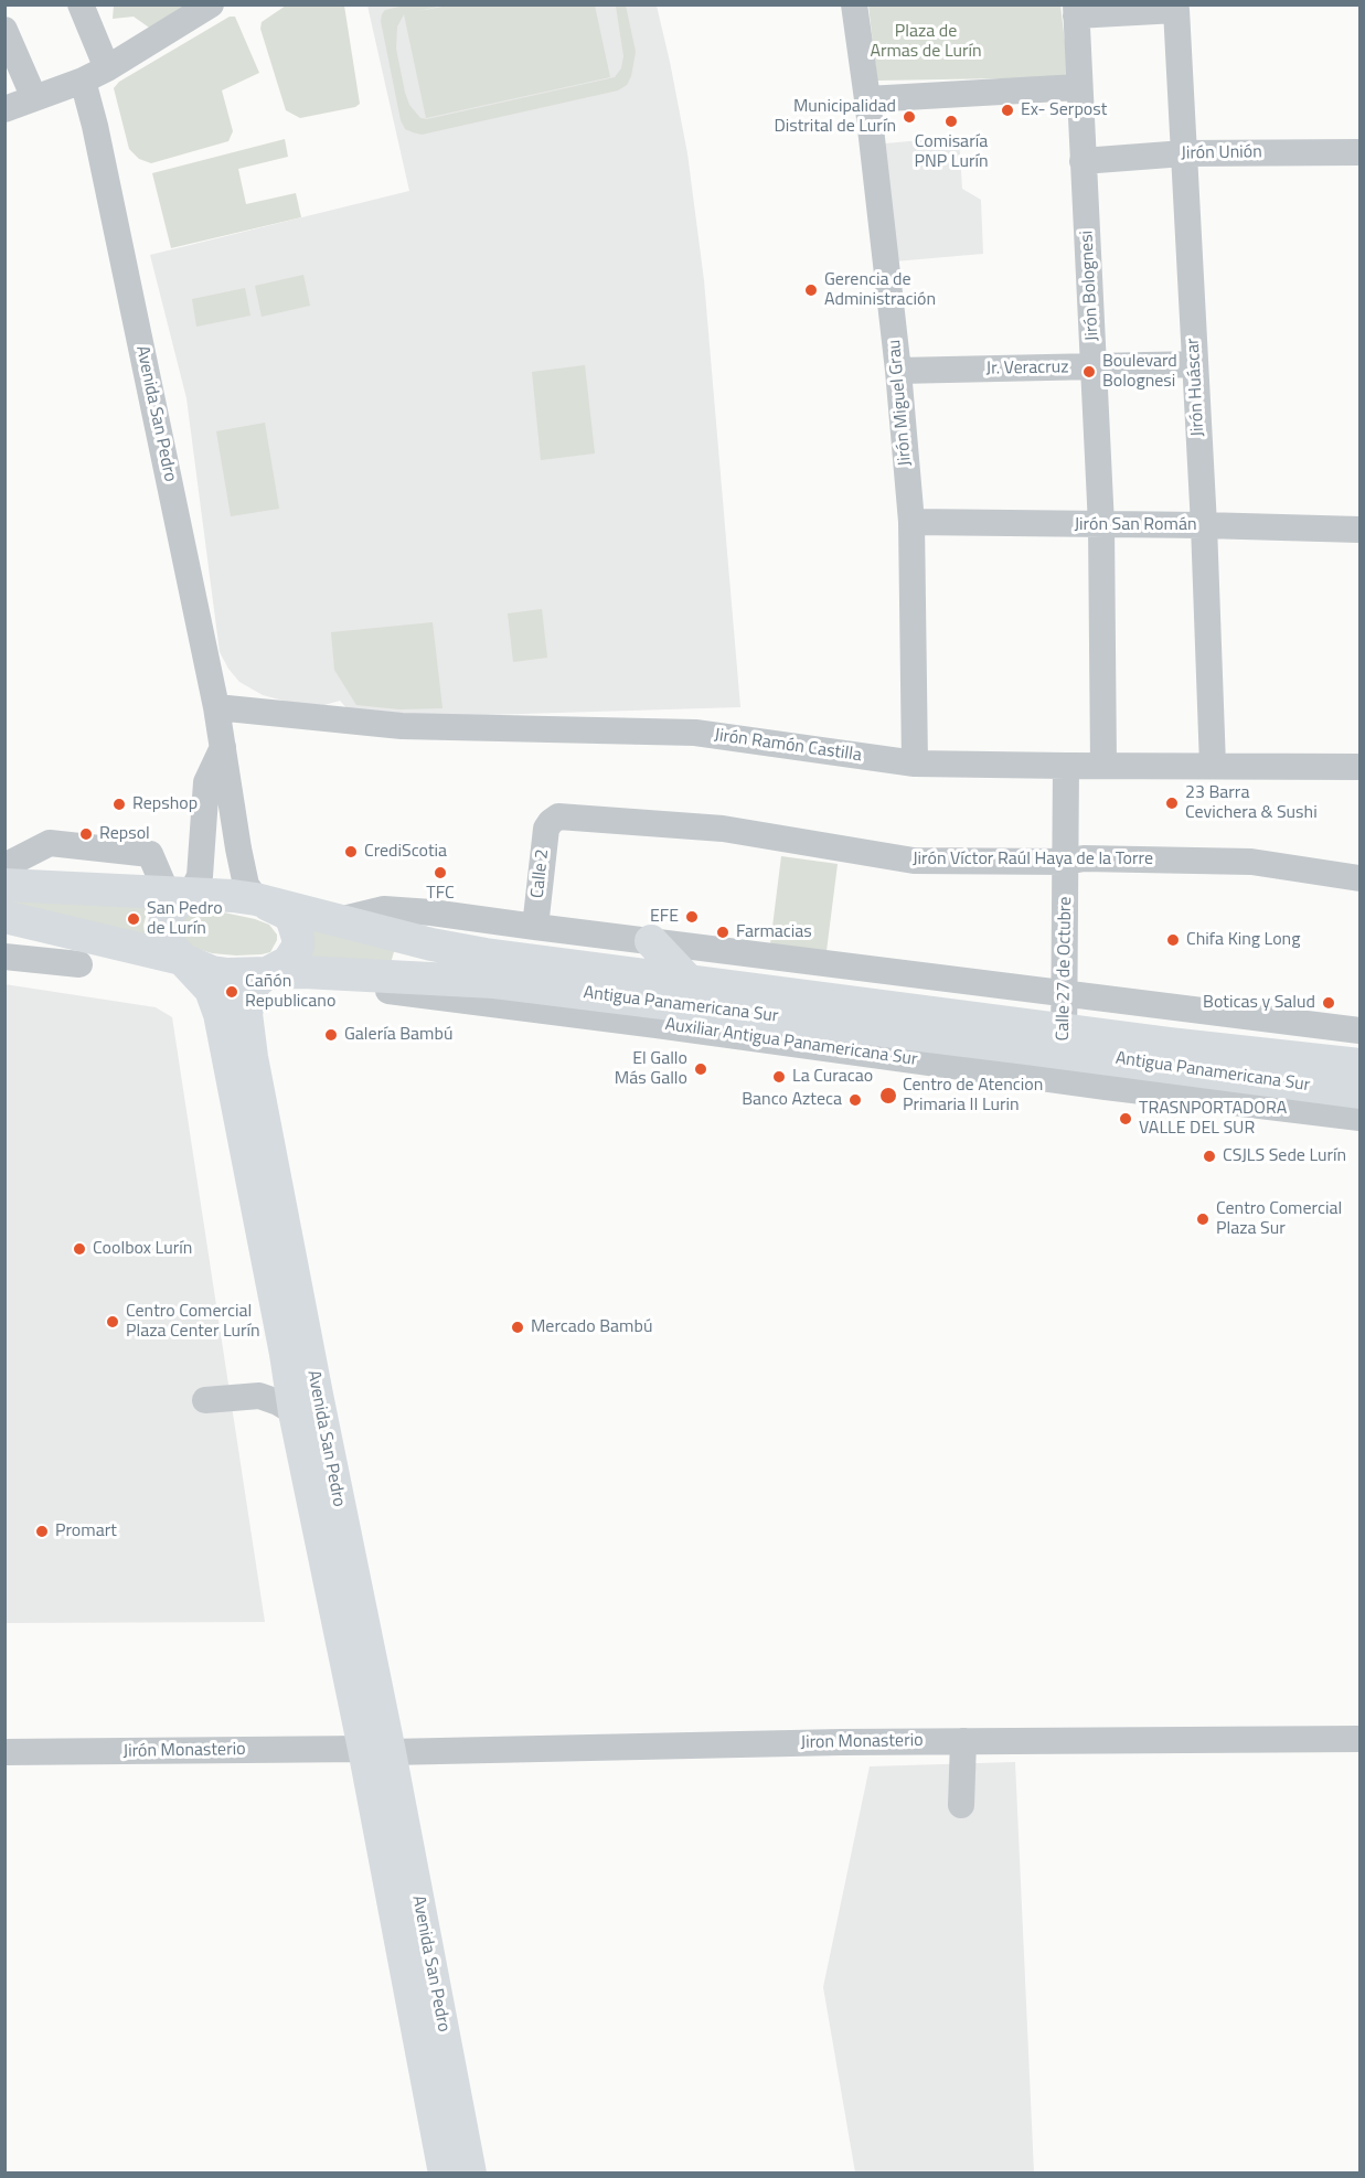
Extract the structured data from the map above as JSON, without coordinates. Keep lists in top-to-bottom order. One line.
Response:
{"streets":{"main road":["Avenida San Pedro","Antigua Panamericana Sur"],"street":["Jirón Unión","Jirón Bolognesi","Jr. Veracruz","Jirón Huáscar","Jirón Miguel Grau","Jirón San Román","Jirón Ramón Castilla","Jirón Víctor Raúl Haya de la Torre","Calle 2","Calle 27 de Octubre","Auxiliar Antigua Panamericana Sur","Jiron Monasterio","Jirón Monasterio"]},"crossings":[["Jirón Unión","Jirón Bolognesi"],["Jirón Unión","Jirón Huáscar"],["Jirón Bolognesi","Jr. Veracruz"],["Jirón Bolognesi","Jirón Huáscar"],["Jirón Bolognesi","Jirón San Román"],["Jirón Bolognesi","Jirón Ramón Castilla"],["Jr. Veracruz","Jirón Huáscar"],["Jr. Veracruz","Jirón Miguel Grau"],["Jirón Huáscar","Jirón San Román"],["Jirón Huáscar","Jirón Ramón Castilla"],["Jirón Miguel Grau","Jirón San Román"],["Jirón Miguel Grau","Jirón Ramón Castilla"],["Avenida San Pedro","Jirón Ramón Castilla"],["Avenida San Pedro","Antigua Panamericana Sur"],["Avenida San Pedro","Jiron Monasterio"],["Avenida San Pedro","Jirón Monasterio"],["Jirón Ramón Castilla","Calle 27 de Octubre"],["Jirón Víctor Raúl Haya de la Torre","Calle 2"],["Jirón Víctor Raúl Haya de la Torre","Calle 27 de Octubre"],["Calle 27 de Octubre","Antigua Panamericana Sur"],["Antigua Panamericana Sur","Auxiliar Antigua Panamericana Sur"],["Jiron Monasterio","Jirón Monasterio"]],"parks":["Plaza de Armas de Lurín"],"places":["Ex- Serpost","Municipalidad Distrital de Lurín","Comisaría PNP Lurín","Gerencia de Administración","Boulevard Bolognesi","23 Barra Cevichera & Sushi","Repshop","Repsol","CrediScotia","TFC","EFE","San Pedro de Lurín","Farmacias","Chifa King Long","Cañón Republicano","Boticas y Salud","Galería Bambú","El Gallo Más Gallo","La Curacao","Centro de Atencion Primaria II Lurin","Banco Azteca","TRASNPORTADORA VALLE DEL SUR","CSJLS Sede Lurín","Centro Comercial Plaza Sur","Coolbox Lurín","Centro Comercial Plaza Center Lurín","Mercado Bambú","Promart"]}
